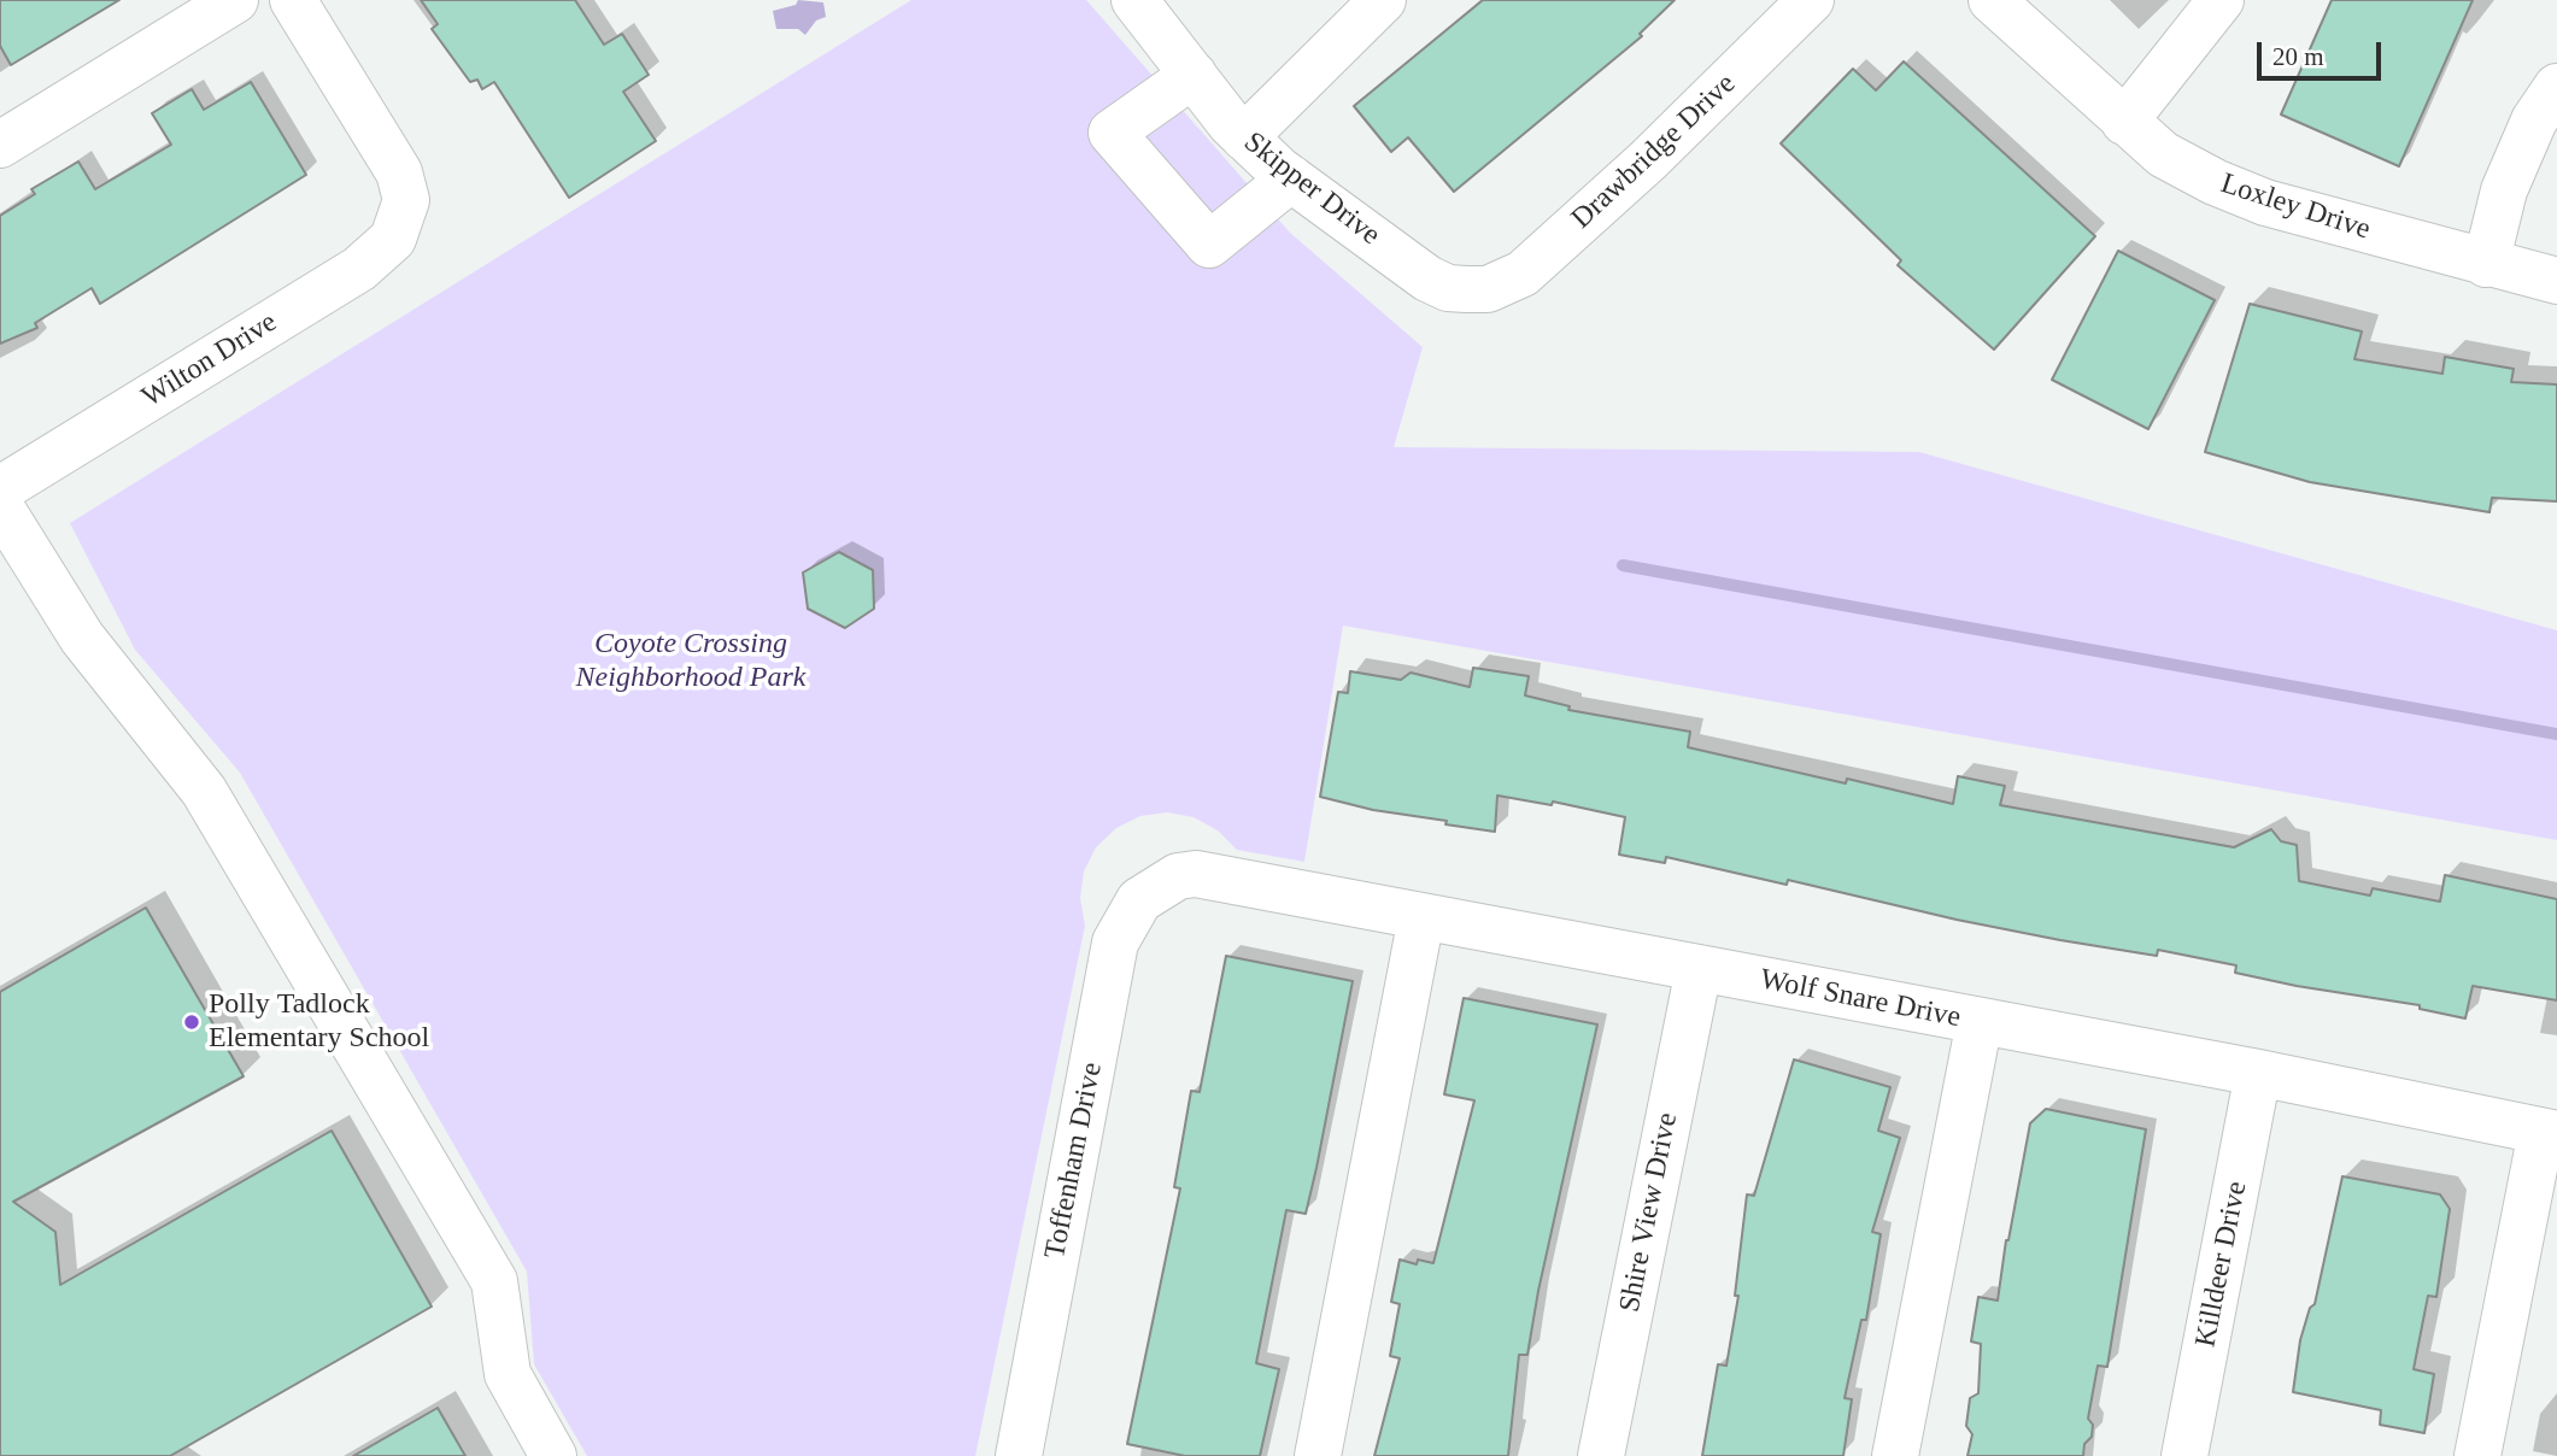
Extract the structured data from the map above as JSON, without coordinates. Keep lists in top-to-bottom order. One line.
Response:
{"streets":{"street":["Drawbridge Drive","Skipper Drive","Loxley Drive","Wilton Drive","Wolf Snare Drive","Toffenham Drive","Shire View Drive","Killdeer Drive"]},"crossings":[["Drawbridge Drive","Skipper Drive"],["Wolf Snare Drive","Toffenham Drive"],["Wolf Snare Drive","Shire View Drive"],["Wolf Snare Drive","Killdeer Drive"]],"parks":["Coyote Crossing Neighborhood Park"],"places":["Polly Tadlock Elementary School"],"scale_bar":"20 m"}
